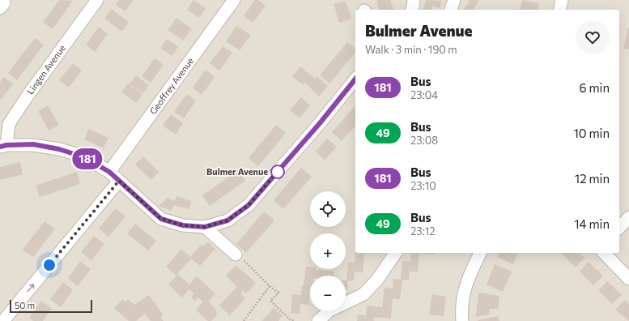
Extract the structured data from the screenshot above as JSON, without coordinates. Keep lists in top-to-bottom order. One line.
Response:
{"streets":{"street":["Lingen Avenue","Geoffrey Avenue"]},"places":["Bulmer Avenue"],"lines":["bus line 181"],"scale_bar":"50 m","page":{"on_map":"181","heading":["Bulmer Avenue","Walk · 3 min · 190 m"],"list":[{"mark":"181","name":"Bus","note":"23:04","value":"6 min"},{"mark":"49","name":"Bus","note":"23:08","value":"10 min"},{"mark":"181","name":"Bus","note":"23:10","value":"12 min"},{"mark":"49","name":"Bus","note":"23:12","value":"14 min"}],"map_buttons":["+","−"],"scale":"50 m"}}
